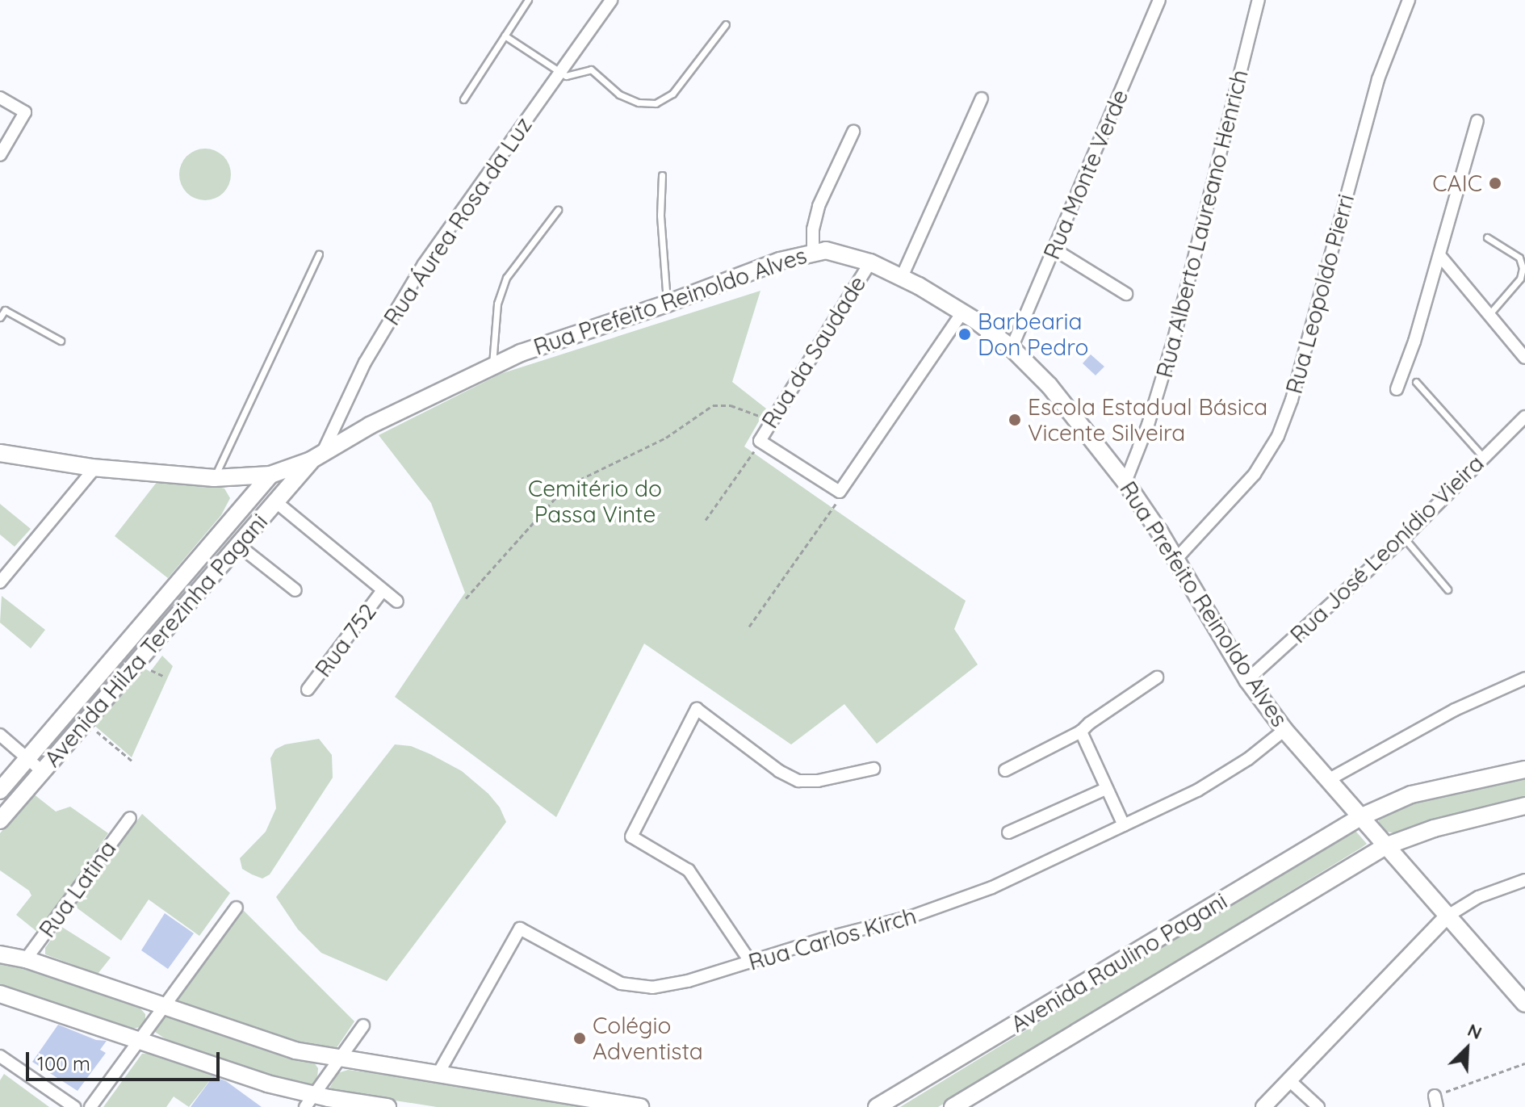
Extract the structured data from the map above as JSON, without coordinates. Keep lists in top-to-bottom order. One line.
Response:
{"streets":{"main road":["Rua Prefeito Reinoldo Alves","Avenida Hilza Terezinha Pagani","Avenida Raulino Pagani"],"street":["Rua Monte Verde","Rua Áurea Rosa da Luz","Rua Alberto Laureano Henrich","Rua Leopoldo Pierri","Rua da Saudade","Rua José Leonídio Vieira","Rua 752","Rua Latina","Rua Carlos Kirch"]},"crossings":[["Rua Monte Verde","Rua Prefeito Reinoldo Alves"],["Rua Áurea Rosa da Luz","Rua Prefeito Reinoldo Alves"],["Rua Áurea Rosa da Luz","Avenida Hilza Terezinha Pagani"],["Rua Alberto Laureano Henrich","Rua Prefeito Reinoldo Alves"],["Rua Leopoldo Pierri","Rua Prefeito Reinoldo Alves"],["Rua Prefeito Reinoldo Alves","Rua da Saudade"],["Rua Prefeito Reinoldo Alves","Rua José Leonídio Vieira"],["Rua Prefeito Reinoldo Alves","Avenida Hilza Terezinha Pagani"],["Rua Prefeito Reinoldo Alves","Rua Carlos Kirch"],["Rua Prefeito Reinoldo Alves","Avenida Raulino Pagani"]],"parks":["Cemitério do Passa Vinte"],"places":["CAIC","Barbearia Don Pedro","Escola Estadual Básica Vicente Silveira","Colégio Adventista"],"scale_bar":"100 m","north":"top right"}
